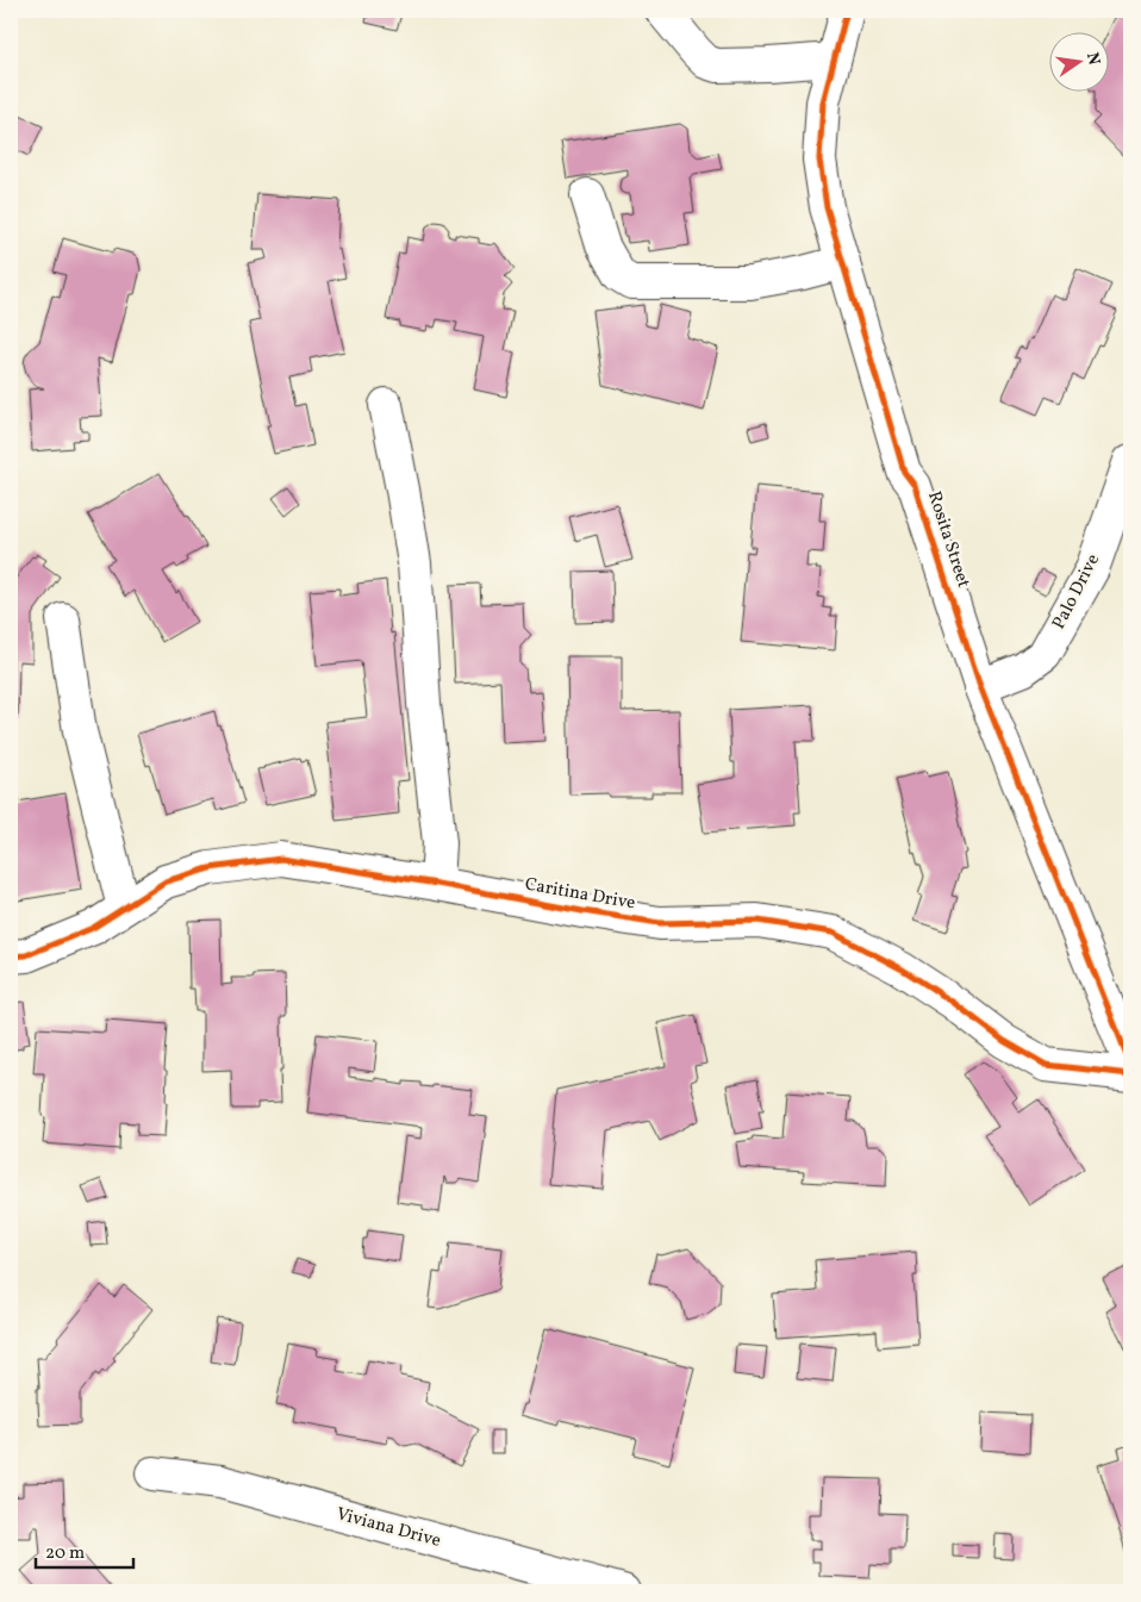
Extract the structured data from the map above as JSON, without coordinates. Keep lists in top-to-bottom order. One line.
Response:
{"streets":{"street":["Rosita Street","Palo Drive","Caritina Drive","Viviana Drive"]},"crossings":[["Rosita Street","Palo Drive"]],"scale_bar":"20 m","north":"right"}
